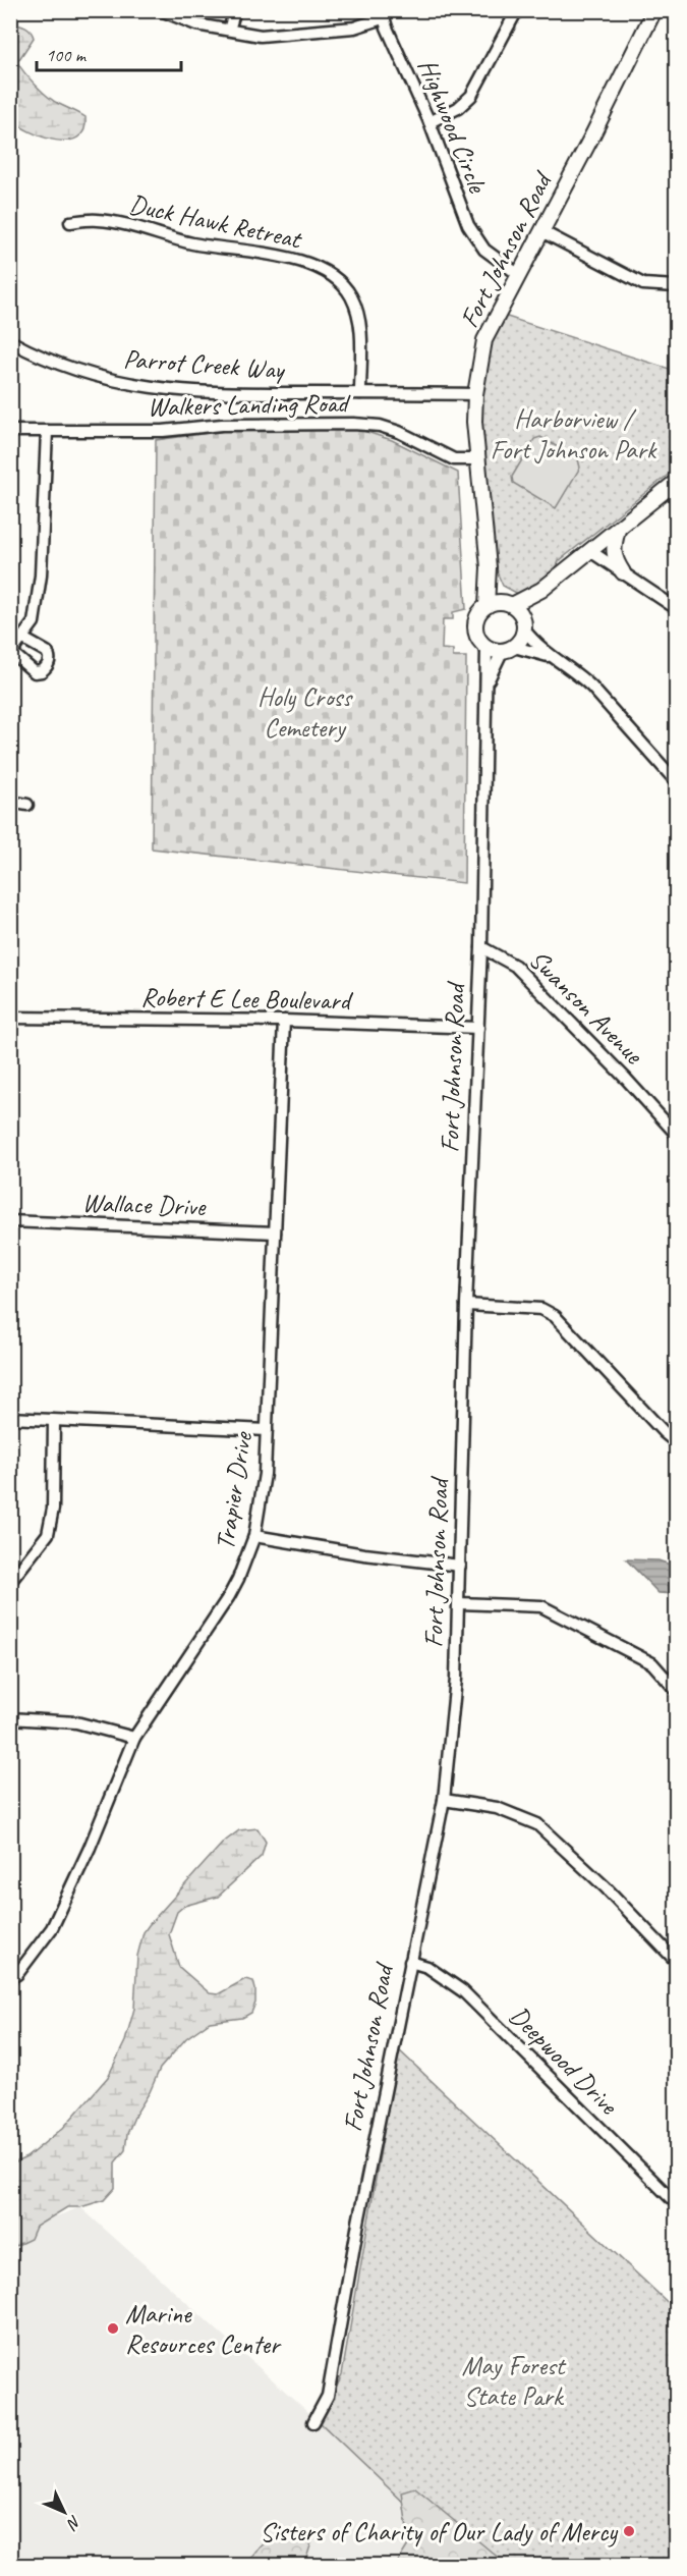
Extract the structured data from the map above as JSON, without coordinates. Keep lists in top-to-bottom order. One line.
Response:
{"streets":{"main road":["Fort Johnson Road"],"street":["Highwood Circle","Duck Hawk Retreat","Parrot Creek Way","Walkers Landing Road","Robert E Lee Boulevard","Swanson Avenue","Wallace Drive","Trapier Drive","Deepwood Drive"]},"crossings":[["Highwood Circle","Fort Johnson Road"],["Duck Hawk Retreat","Parrot Creek Way"],["Fort Johnson Road","Parrot Creek Way"],["Fort Johnson Road","Walkers Landing Road"],["Fort Johnson Road","Robert E Lee Boulevard"],["Fort Johnson Road","Swanson Avenue"],["Fort Johnson Road","Deepwood Drive"],["Robert E Lee Boulevard","Trapier Drive"],["Wallace Drive","Trapier Drive"]],"parks":["Harborview / Fort Johnson Park","Holy Cross Cemetery","May Forest State Park"],"places":["Marine Resources Center","Sisters of Charity of Our Lady of Mercy"],"scale_bar":"100 m","north":"bottom right"}
